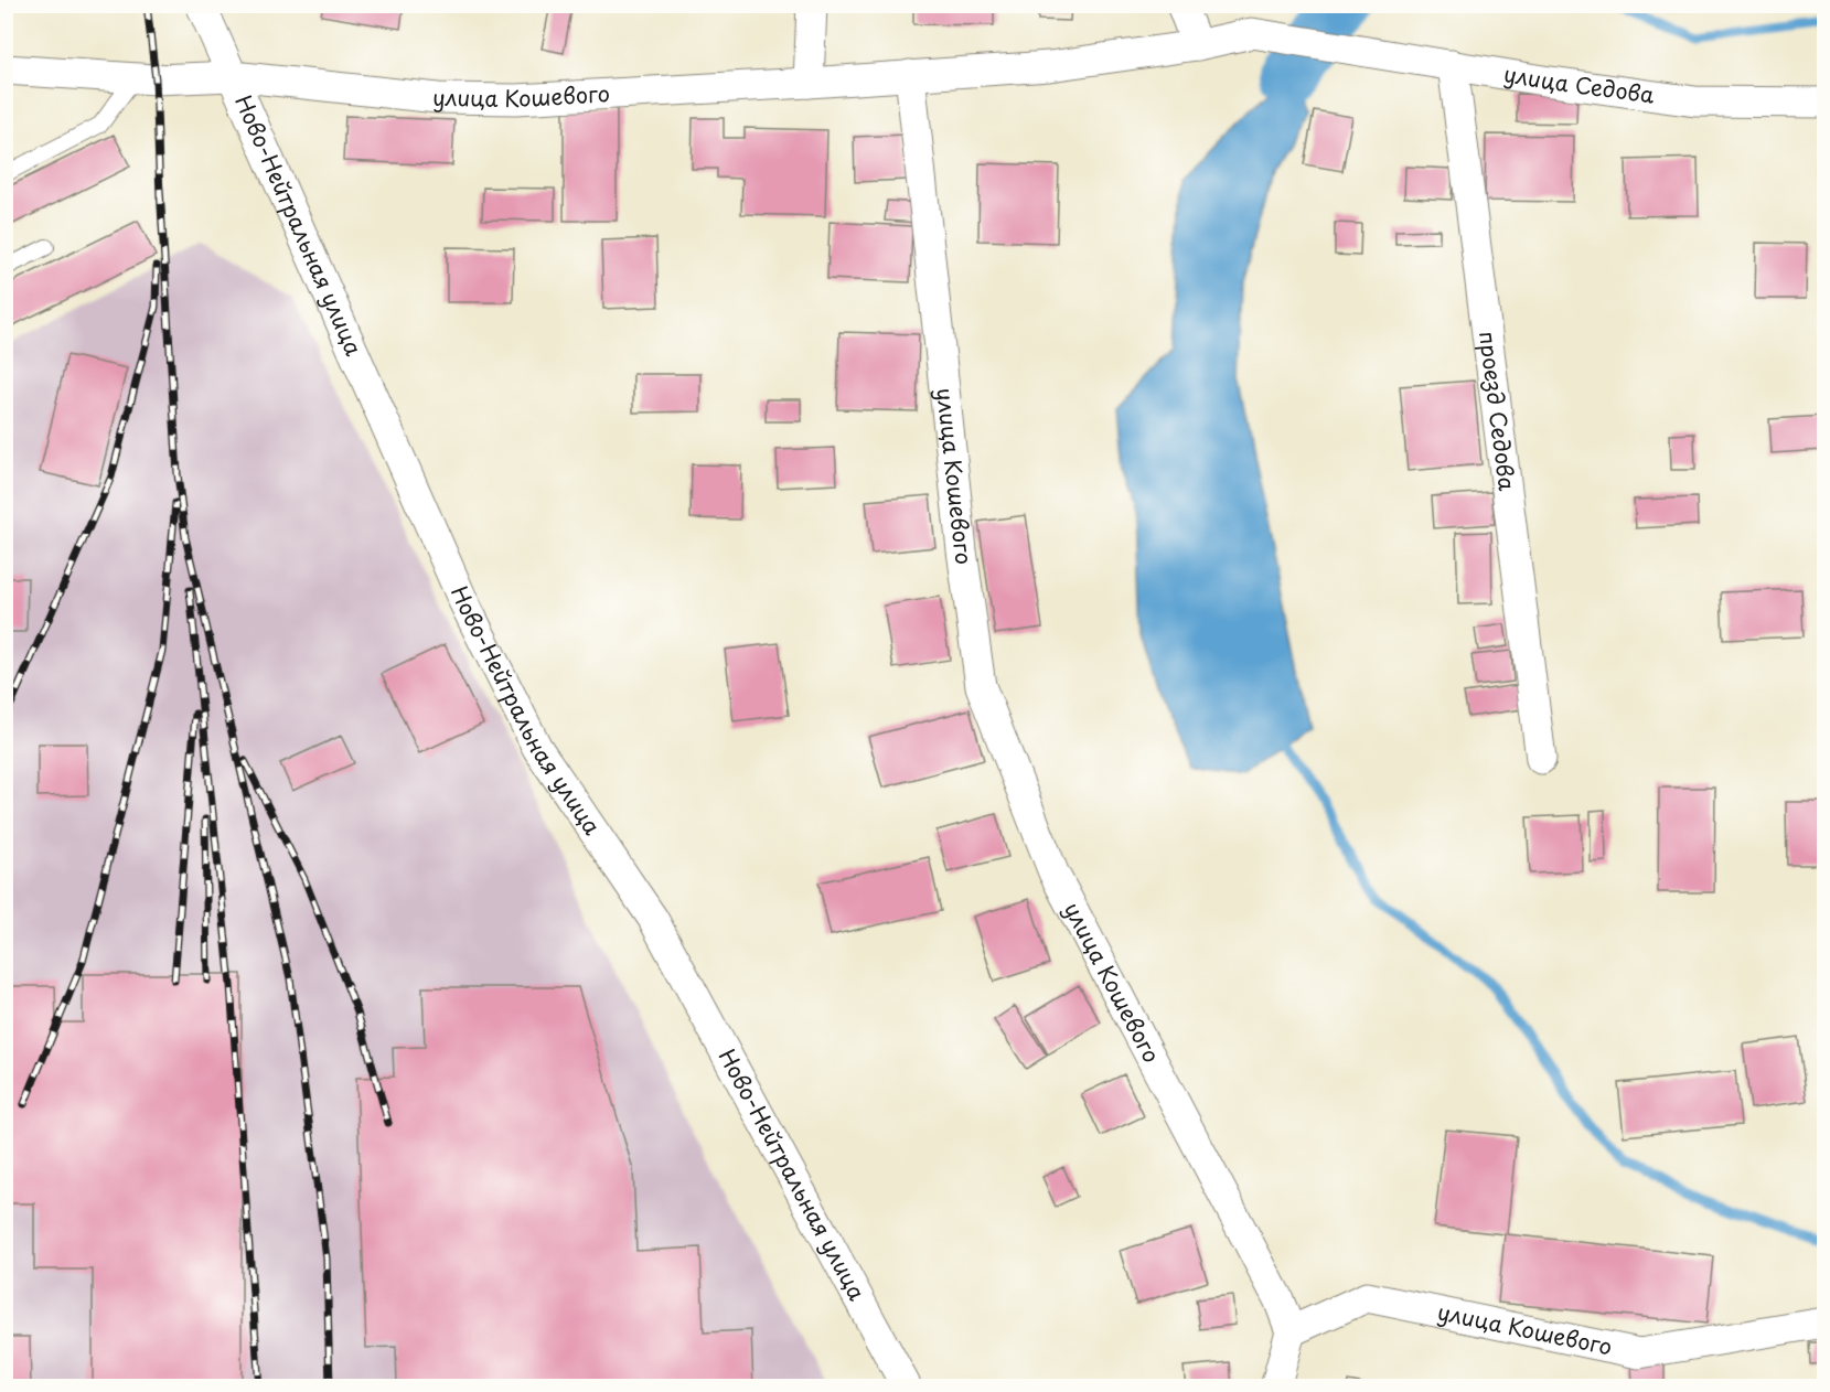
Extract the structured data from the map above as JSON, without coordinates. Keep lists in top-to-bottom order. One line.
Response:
{"streets":{"street":["улица Седова","улица Кошевого","Ново-Нейтральная улица","проезд Седова"]},"crossings":[["улица Седова","улица Кошевого"],["улица Седова","проезд Седова"],["улица Кошевого","Ново-Нейтральная улица"]]}
